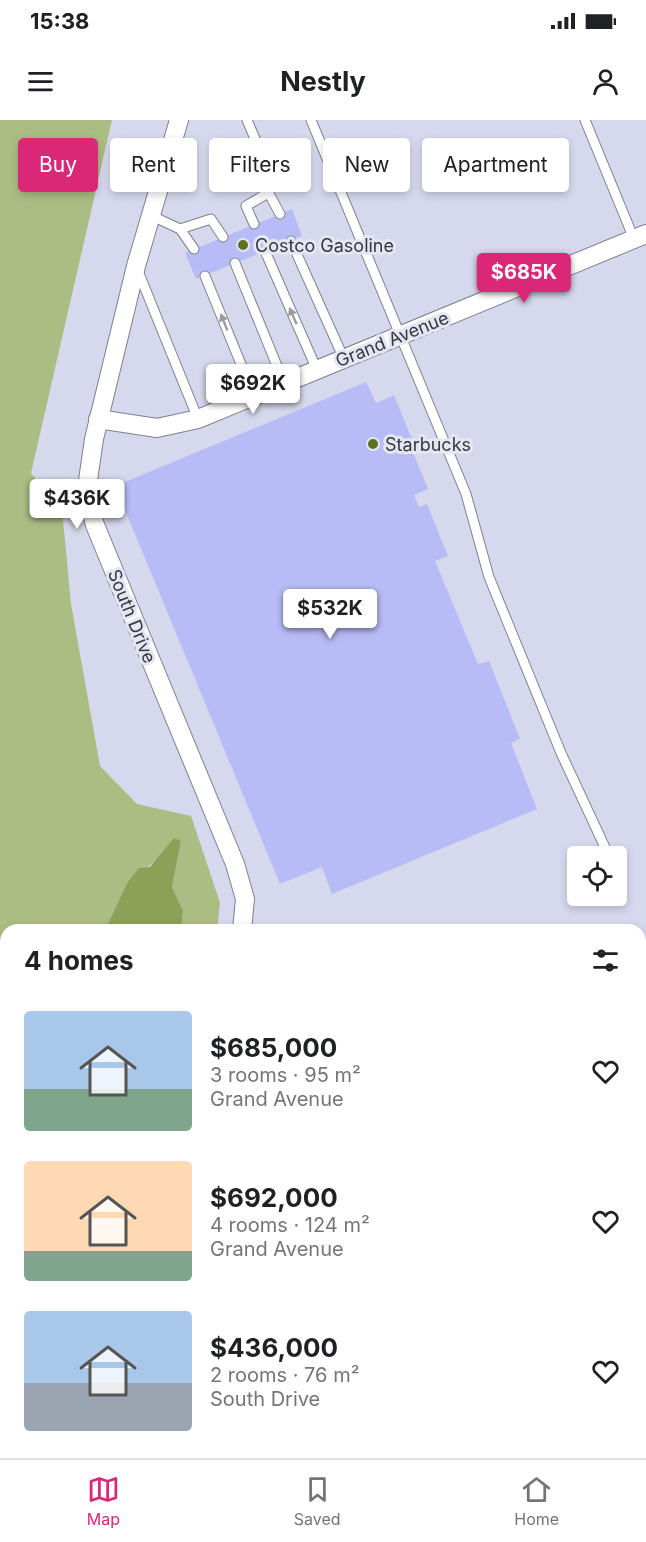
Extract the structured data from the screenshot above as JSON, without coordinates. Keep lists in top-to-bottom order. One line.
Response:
{"streets":{"street":["Grand Avenue","South Drive"]},"crossings":[["Grand Avenue","South Drive"]],"places":["Costco Gasoline","Starbucks"],"page":{"status":"15:38","header":"Nestly","chip":["Buy","Rent","Filters","New","Apartment"],"price":["$685K","$692K","$436K","$532K"],"heading":"4 homes","list":[{"name":"$685,000","note":"3 rooms · 95 m² · Grand Avenue"},{"name":"$692,000","note":"4 rooms · 124 m² · Grand Avenue"},{"name":"$436,000","note":"2 rooms · 76 m² · South Drive"}],"tabs":["Map","Saved","Home"]}}
